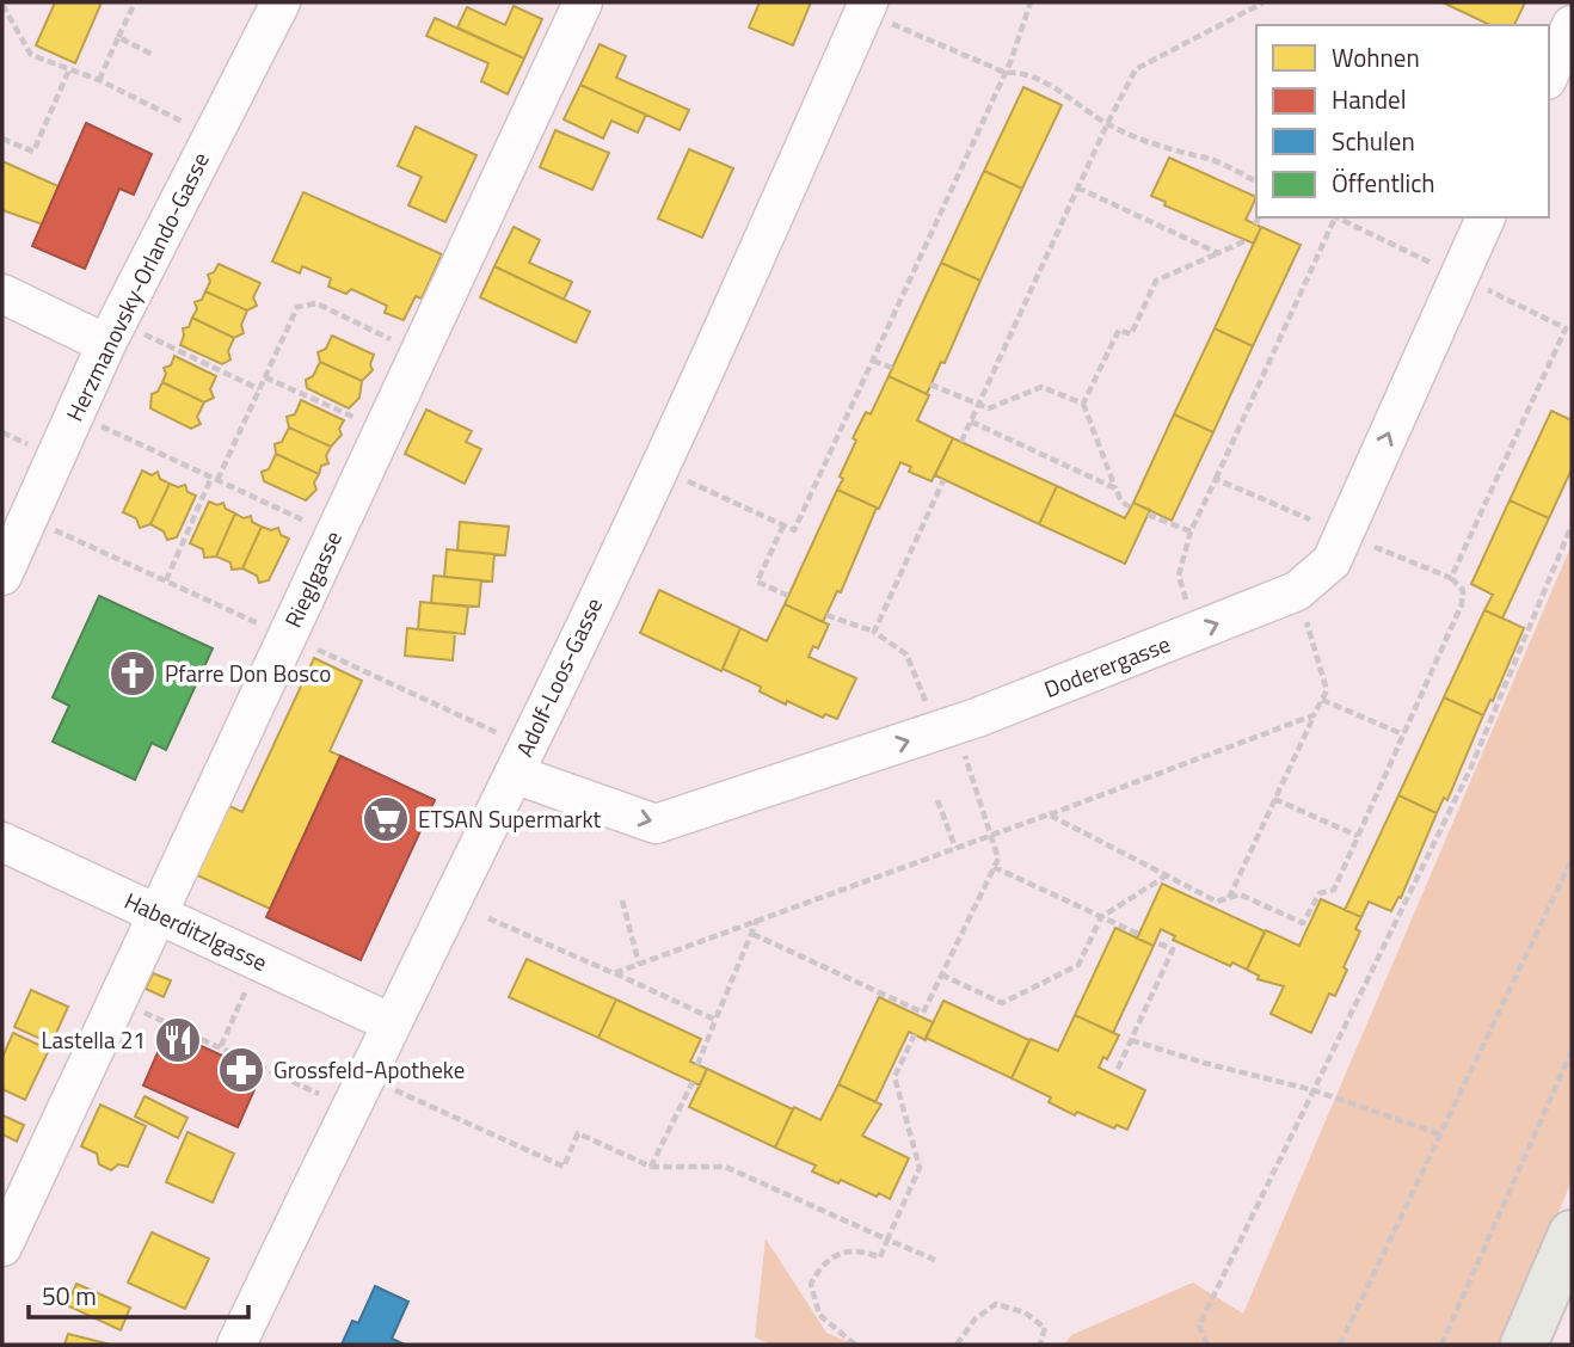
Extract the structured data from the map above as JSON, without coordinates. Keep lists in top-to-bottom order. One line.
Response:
{"streets":{"street":["Herzmanovsky-Orlando-Gasse","Rieglgasse","Doderergasse","Adolf-Loos-Gasse","Haberditzlgasse"]},"crossings":[["Rieglgasse","Haberditzlgasse"],["Doderergasse","Adolf-Loos-Gasse"],["Adolf-Loos-Gasse","Haberditzlgasse"]],"one_way":["Doderergasse"],"places":{"church":["Pfarre Don Bosco"],"supermarket":["ETSAN Supermarkt"],"restaurant":["Lastella 21"],"pharmacy":["Grossfeld-Apotheke"]},"legend":["Wohnen","Handel","Schulen","Öffentlich"],"scale_bar":"50 m"}
